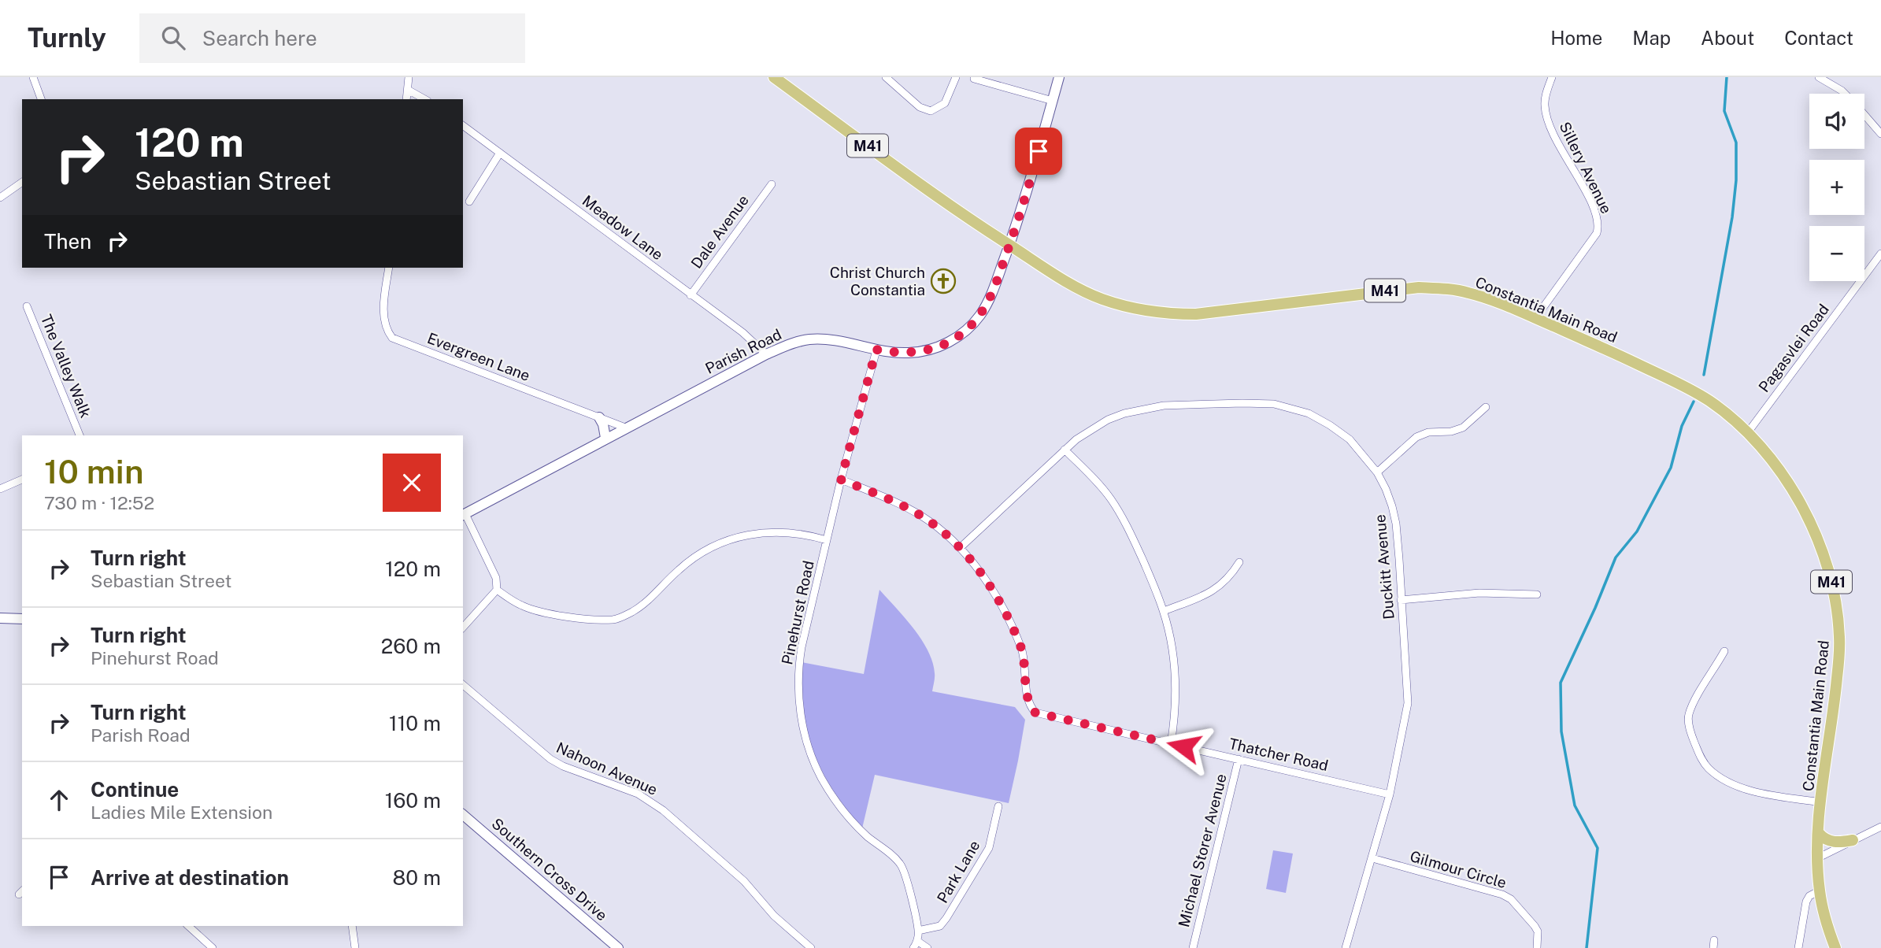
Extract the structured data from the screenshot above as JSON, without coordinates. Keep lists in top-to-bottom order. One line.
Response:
{"streets":{"main road":["M41","Constantia Main Road"],"street":["Sillery Avenue","Meadow Lane","Dale Avenue","Pagasvlei Road","Parish Road","Evergreen Lane","The Valley Walk","Duckitt Avenue","Pinehurst Road","Thatcher Road","Nahoon Avenue","Michael Storer Avenue","Southern Cross Drive","Gilmour Circle","Park Lane"]},"crossings":[["Sillery Avenue","Constantia Main Road"],["Meadow Lane","Dale Avenue"],["Meadow Lane","Parish Road"],["Constantia Main Road","Pagasvlei Road"],["Constantia Main Road","Parish Road"],["Parish Road","Evergreen Lane"],["Parish Road","Pinehurst Road"],["Duckitt Avenue","Thatcher Road"],["Duckitt Avenue","Gilmour Circle"],["Pinehurst Road","Park Lane"],["Thatcher Road","Michael Storer Avenue"]],"places":{"church":["Christ Church Constantia"]},"page":{"header":"Turnly","search":"Search here","nav":["Home","Map","About","Contact"],"map_buttons":["+","−"],"turn":["120 m","Sebastian Street"],"then":"Then","heading":["10 min","730 m · 12:52"],"list":[{"name":"Turn right","note":"Sebastian Street","value":"120 m"},{"name":"Turn right","note":"Pinehurst Road","value":"260 m"},{"name":"Turn right","note":"Parish Road","value":"110 m"},{"name":"Continue","note":"Ladies Mile Extension","value":"160 m"},{"name":"Arrive at destination","value":"80 m"}]}}
